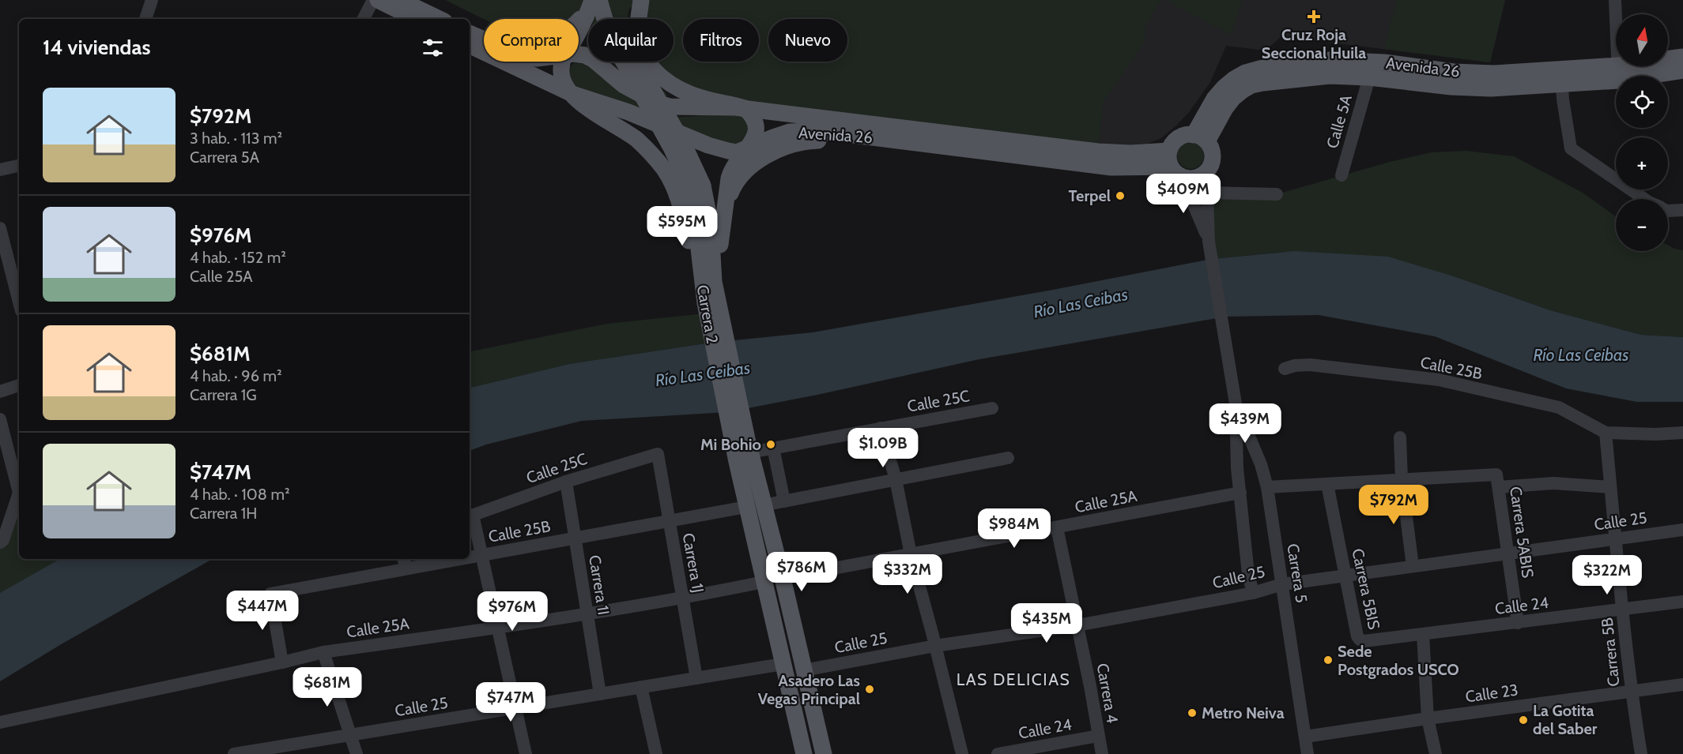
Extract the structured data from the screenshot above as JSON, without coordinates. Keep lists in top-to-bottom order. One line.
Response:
{"streets":{"main road":["Avenida 26","Carrera 2"],"street":["Calle 5A","Calle 25B","Calle 25C","Calle 25A","Calle 25","Carrera 5ABIS","Carrera 1J","Carrera 5","Carrera 1I","Carrera 5BIS","Calle 24","Carrera 5B","Carrera 4","Calle 23"]},"crossings":[["Avenida 26","Calle 5A"],["Avenida 26","Carrera 5"],["Carrera 2","Calle 25B"],["Carrera 2","Calle 25C"],["Carrera 2","Calle 25A"],["Carrera 2","Calle 25"],["Calle 25B","Calle 25A"],["Calle 25B","Carrera 1J"],["Calle 25B","Carrera 1I"],["Calle 25B","Carrera 5B"],["Calle 25C","Carrera 1J"],["Calle 25C","Carrera 1I"],["Calle 25A","Carrera 1J"],["Calle 25A","Carrera 5"],["Calle 25A","Carrera 1I"],["Calle 25A","Carrera 4"],["Calle 25","Carrera 5ABIS"],["Calle 25","Carrera 1J"],["Calle 25","Carrera 5"],["Calle 25","Carrera 1I"],["Calle 25","Carrera 5BIS"],["Calle 25","Carrera 5B"],["Calle 25","Carrera 4"],["Carrera 5ABIS","Calle 24"],["Carrera 5","Calle 23"],["Carrera 5BIS","Calle 24"],["Calle 24","Carrera 5B"],["Calle 24","Carrera 4"],["Carrera 5B","Calle 23"]],"districts":["LAS DELICIAS"],"water":["Río Las Ceibas"],"places":{"health":["Cruz Roja Seccional Huila"],"other":["Terpel","Mi Bohio","Sede Postgrados USCO","Asadero Las Vegas Principal","Metro Neiva","La Gotita del Saber"]},"north":"top","page":{"map_buttons":["+","−"],"chip":["Comprar","Alquilar","Filtros","Nuevo"],"heading":"14 viviendas","list":[{"name":"$792M","note":"3 hab. · 113 m² · Carrera 5A"},{"name":"$976M","note":"4 hab. · 152 m² · Calle 25A"},{"name":"$681M","note":"4 hab. · 96 m² · Carrera 1G"},{"name":"$747M","note":"4 hab. · 108 m² · Carrera 1H"}],"price":["$409M","$595M","$439M","$1.09B","$792M","$984M","$786M","$332M","$322M","$447M","$976M","$435M","$681M","$747M"]}}
